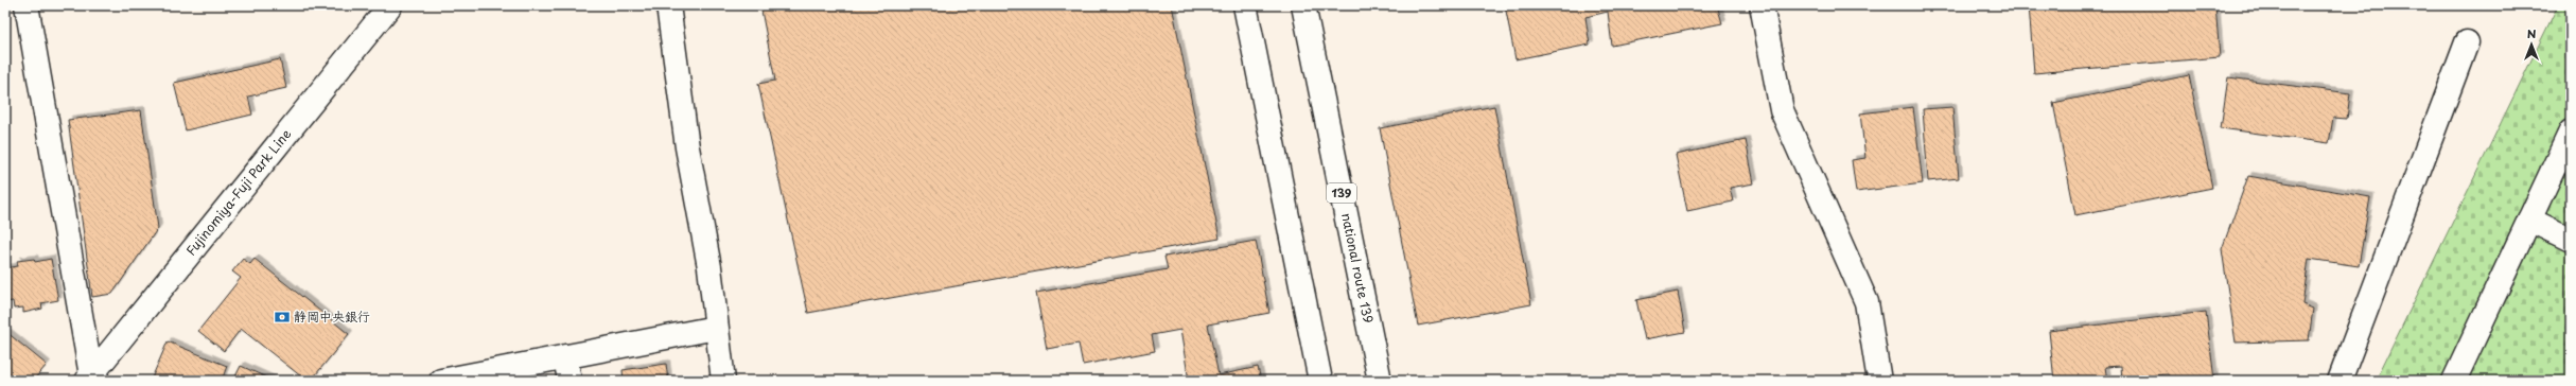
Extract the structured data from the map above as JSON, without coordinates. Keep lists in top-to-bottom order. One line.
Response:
{"streets":{"main road":["Fujinomiya-Fuji Park Line","139","national route 139"]},"places":{"bank":["静岡中央銀行"]},"north":"top"}
